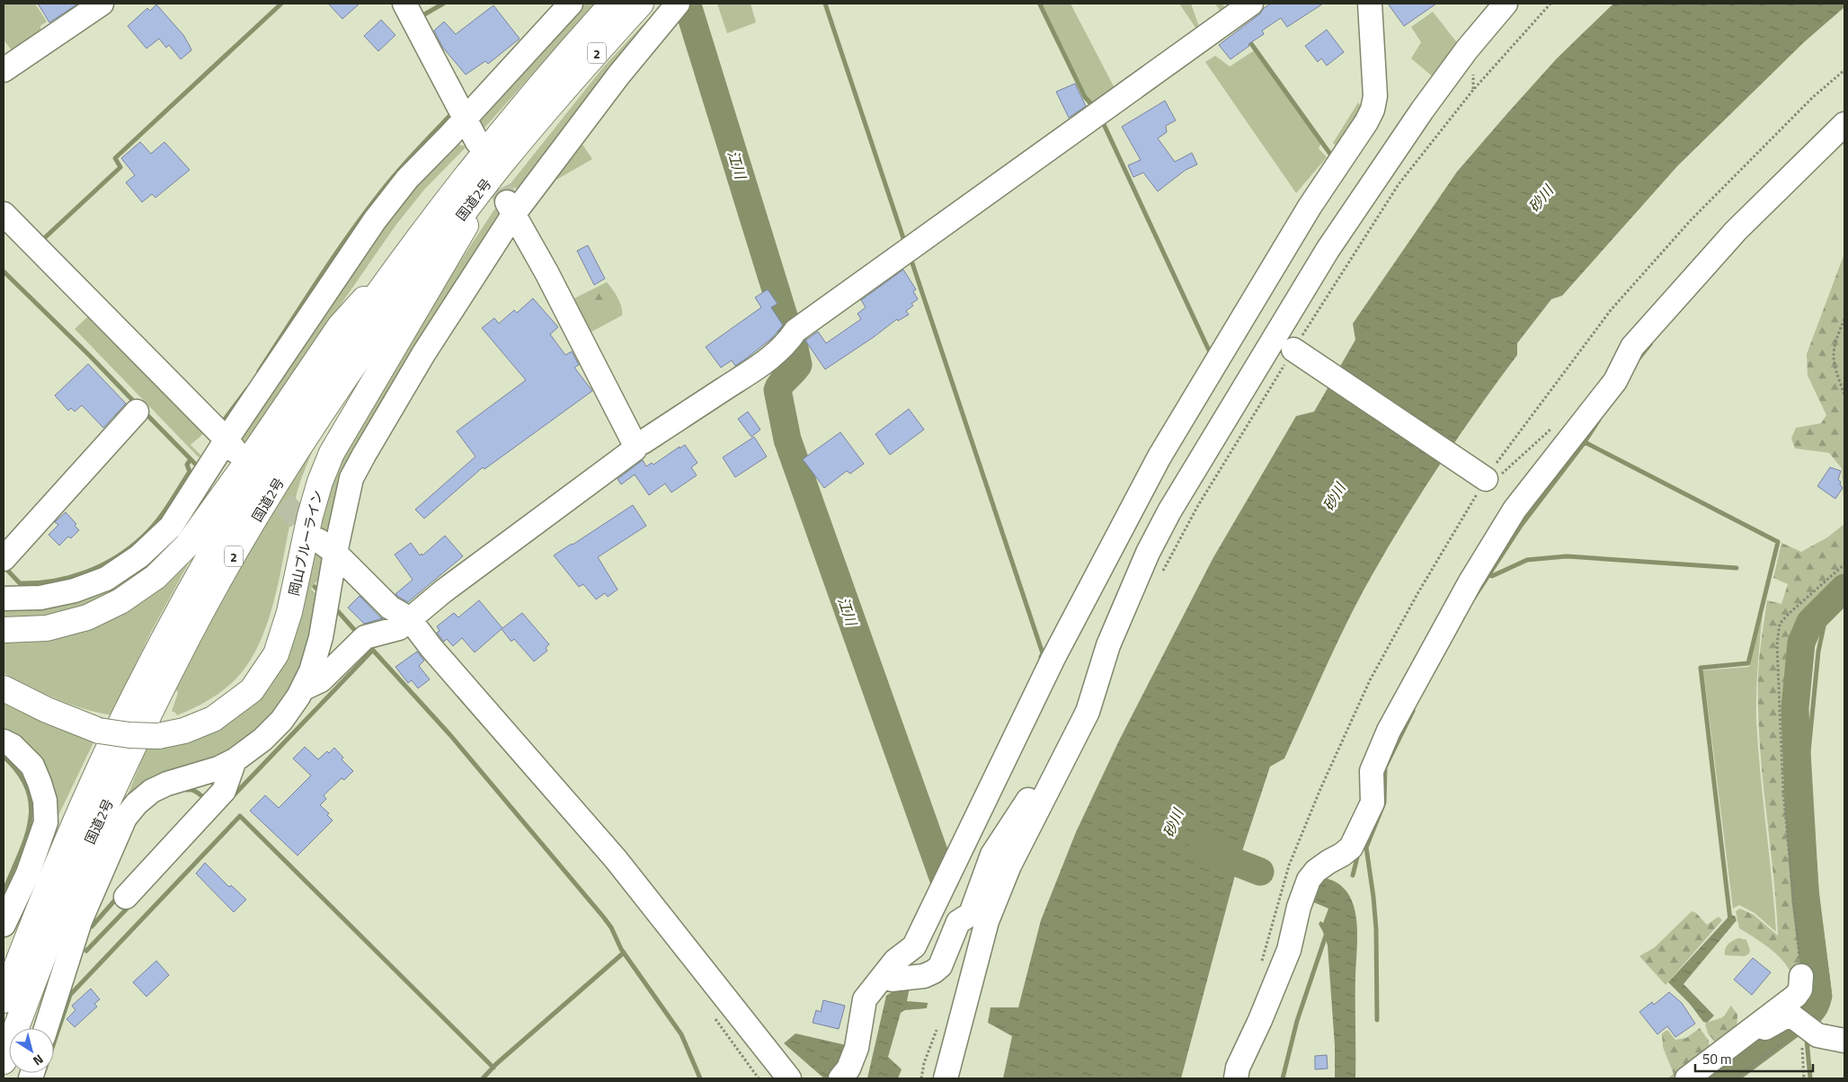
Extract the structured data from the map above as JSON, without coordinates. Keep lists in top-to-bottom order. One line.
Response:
{"streets":{"main road":["2","国道2号","岡山ブルーライン"]},"crossings":[["国道2号","岡山ブルーライン"]],"water":["江川","砂川"],"scale_bar":"50 m","north":"bottom right"}
